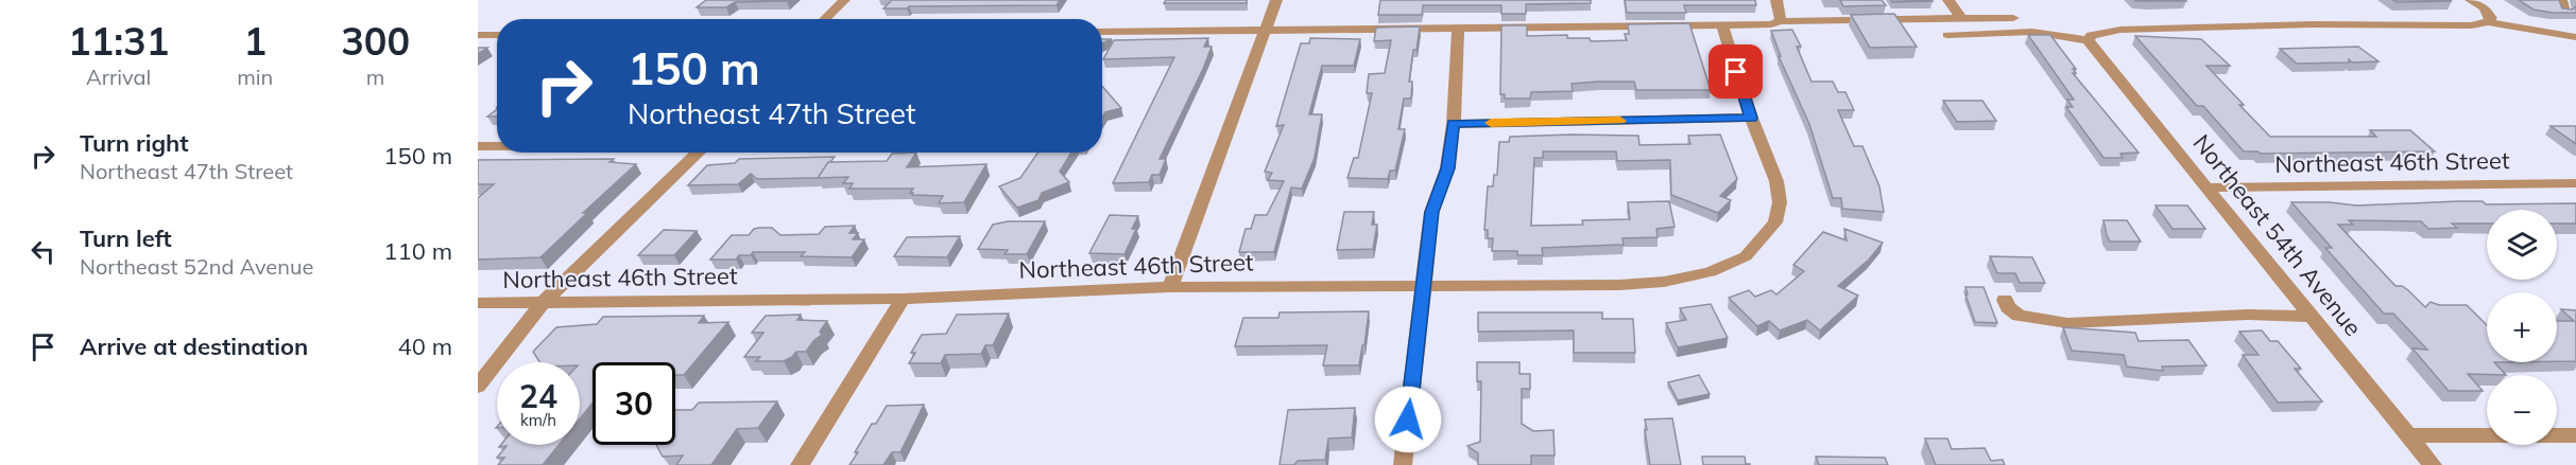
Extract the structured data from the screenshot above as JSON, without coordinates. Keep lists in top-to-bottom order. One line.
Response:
{"streets":{"street":["Northeast 46th Street","Northeast 54th Avenue"]},"crossings":[["Northeast 46th Street","Northeast 54th Avenue"]],"page":{"eta":["11:31","Arrival","1","min","300","m"],"turn":["150 m","Northeast 47th Street"],"list":[{"name":"Turn right","note":"Northeast 47th Street","value":"150 m"},{"name":"Turn left","note":"Northeast 52nd Avenue","value":"110 m"},{"name":"Arrive at destination","value":"40 m"}],"map_buttons":["+","−"],"speed":"24 km/h","limit":"30"}}
